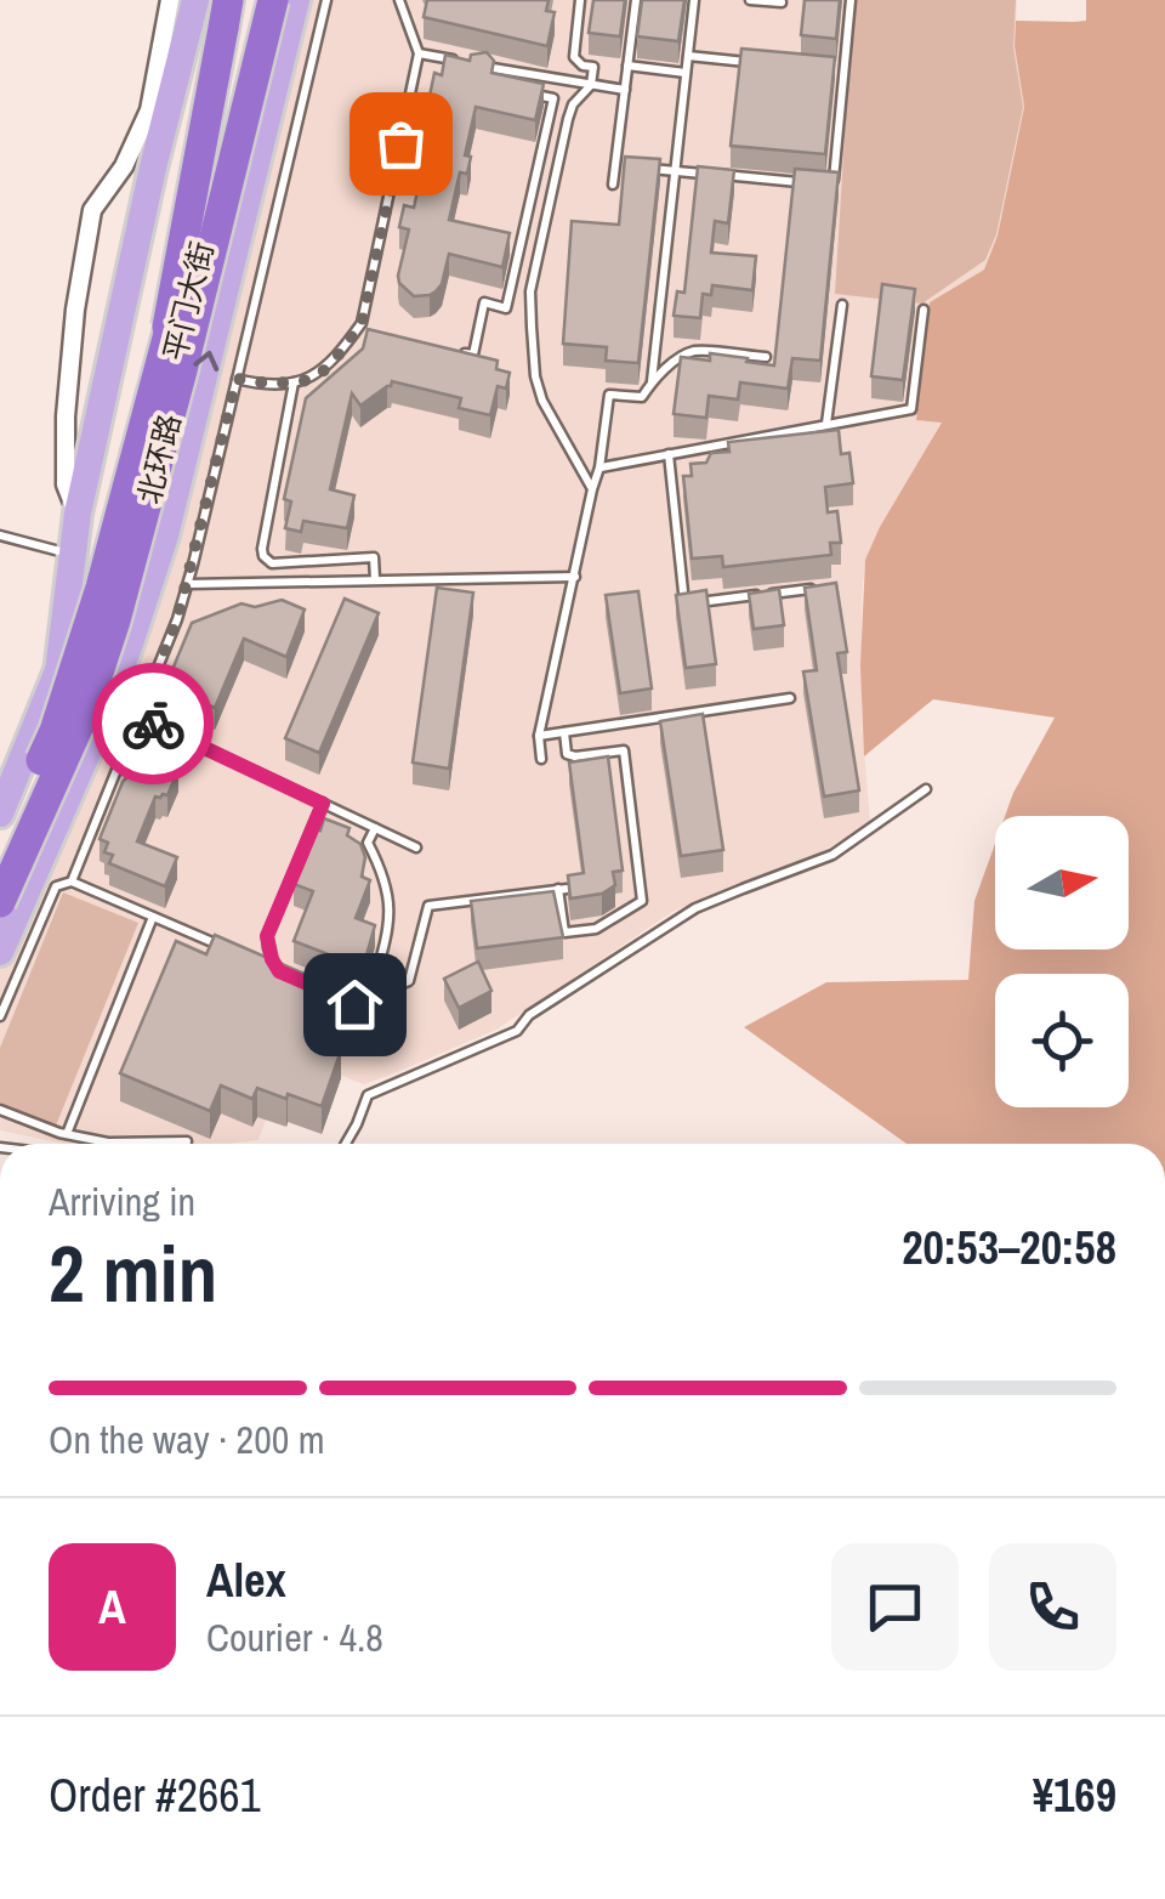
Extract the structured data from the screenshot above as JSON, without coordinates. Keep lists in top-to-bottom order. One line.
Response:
{"streets":{"highway":["北环路"],"main road":["平门大街"]},"north":"right","page":{"heading":["2 min","Arriving in","20:53–20:58"],"panel":["Alex","Courier · 4.8","Order #2661","¥169"],"bar":"On the way · 200 m","round":"A"}}
